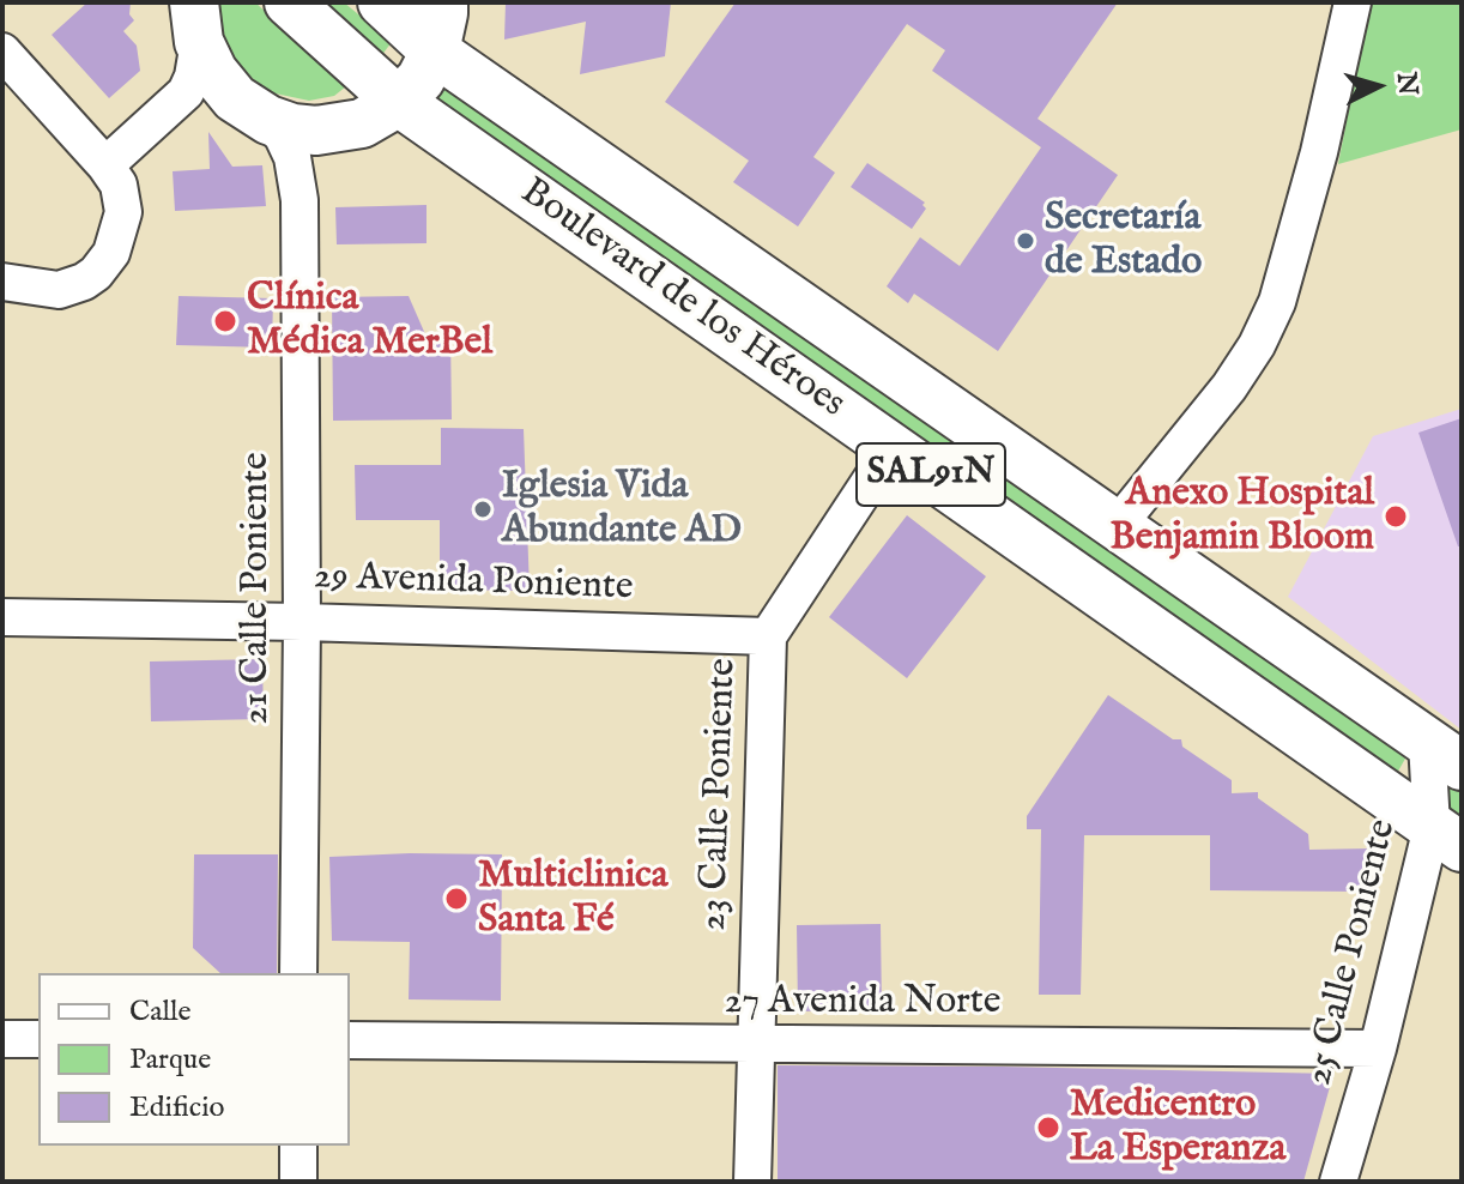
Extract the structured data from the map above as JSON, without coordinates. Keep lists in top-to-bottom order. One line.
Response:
{"streets":{"main road":["Boulevard de los Héroes","SAL91N"],"street":["29 Avenida Poniente","21 Calle Poniente","23 Calle Poniente","25 Calle Poniente","27 Avenida Norte"]},"crossings":[["Boulevard de los Héroes","23 Calle Poniente"],["Boulevard de los Héroes","25 Calle Poniente"],["29 Avenida Poniente","21 Calle Poniente"],["29 Avenida Poniente","23 Calle Poniente"],["23 Calle Poniente","27 Avenida Norte"],["25 Calle Poniente","27 Avenida Norte"]],"places":["Secretaría de Estado","Clínica Médica MerBel","Iglesia Vida Abundante AD","Anexo Hospital Benjamin Bloom","Multiclinica Santa Fé","Medicentro La Esperanza"],"legend":["Calle","Parque","Edificio"],"north":"right"}
